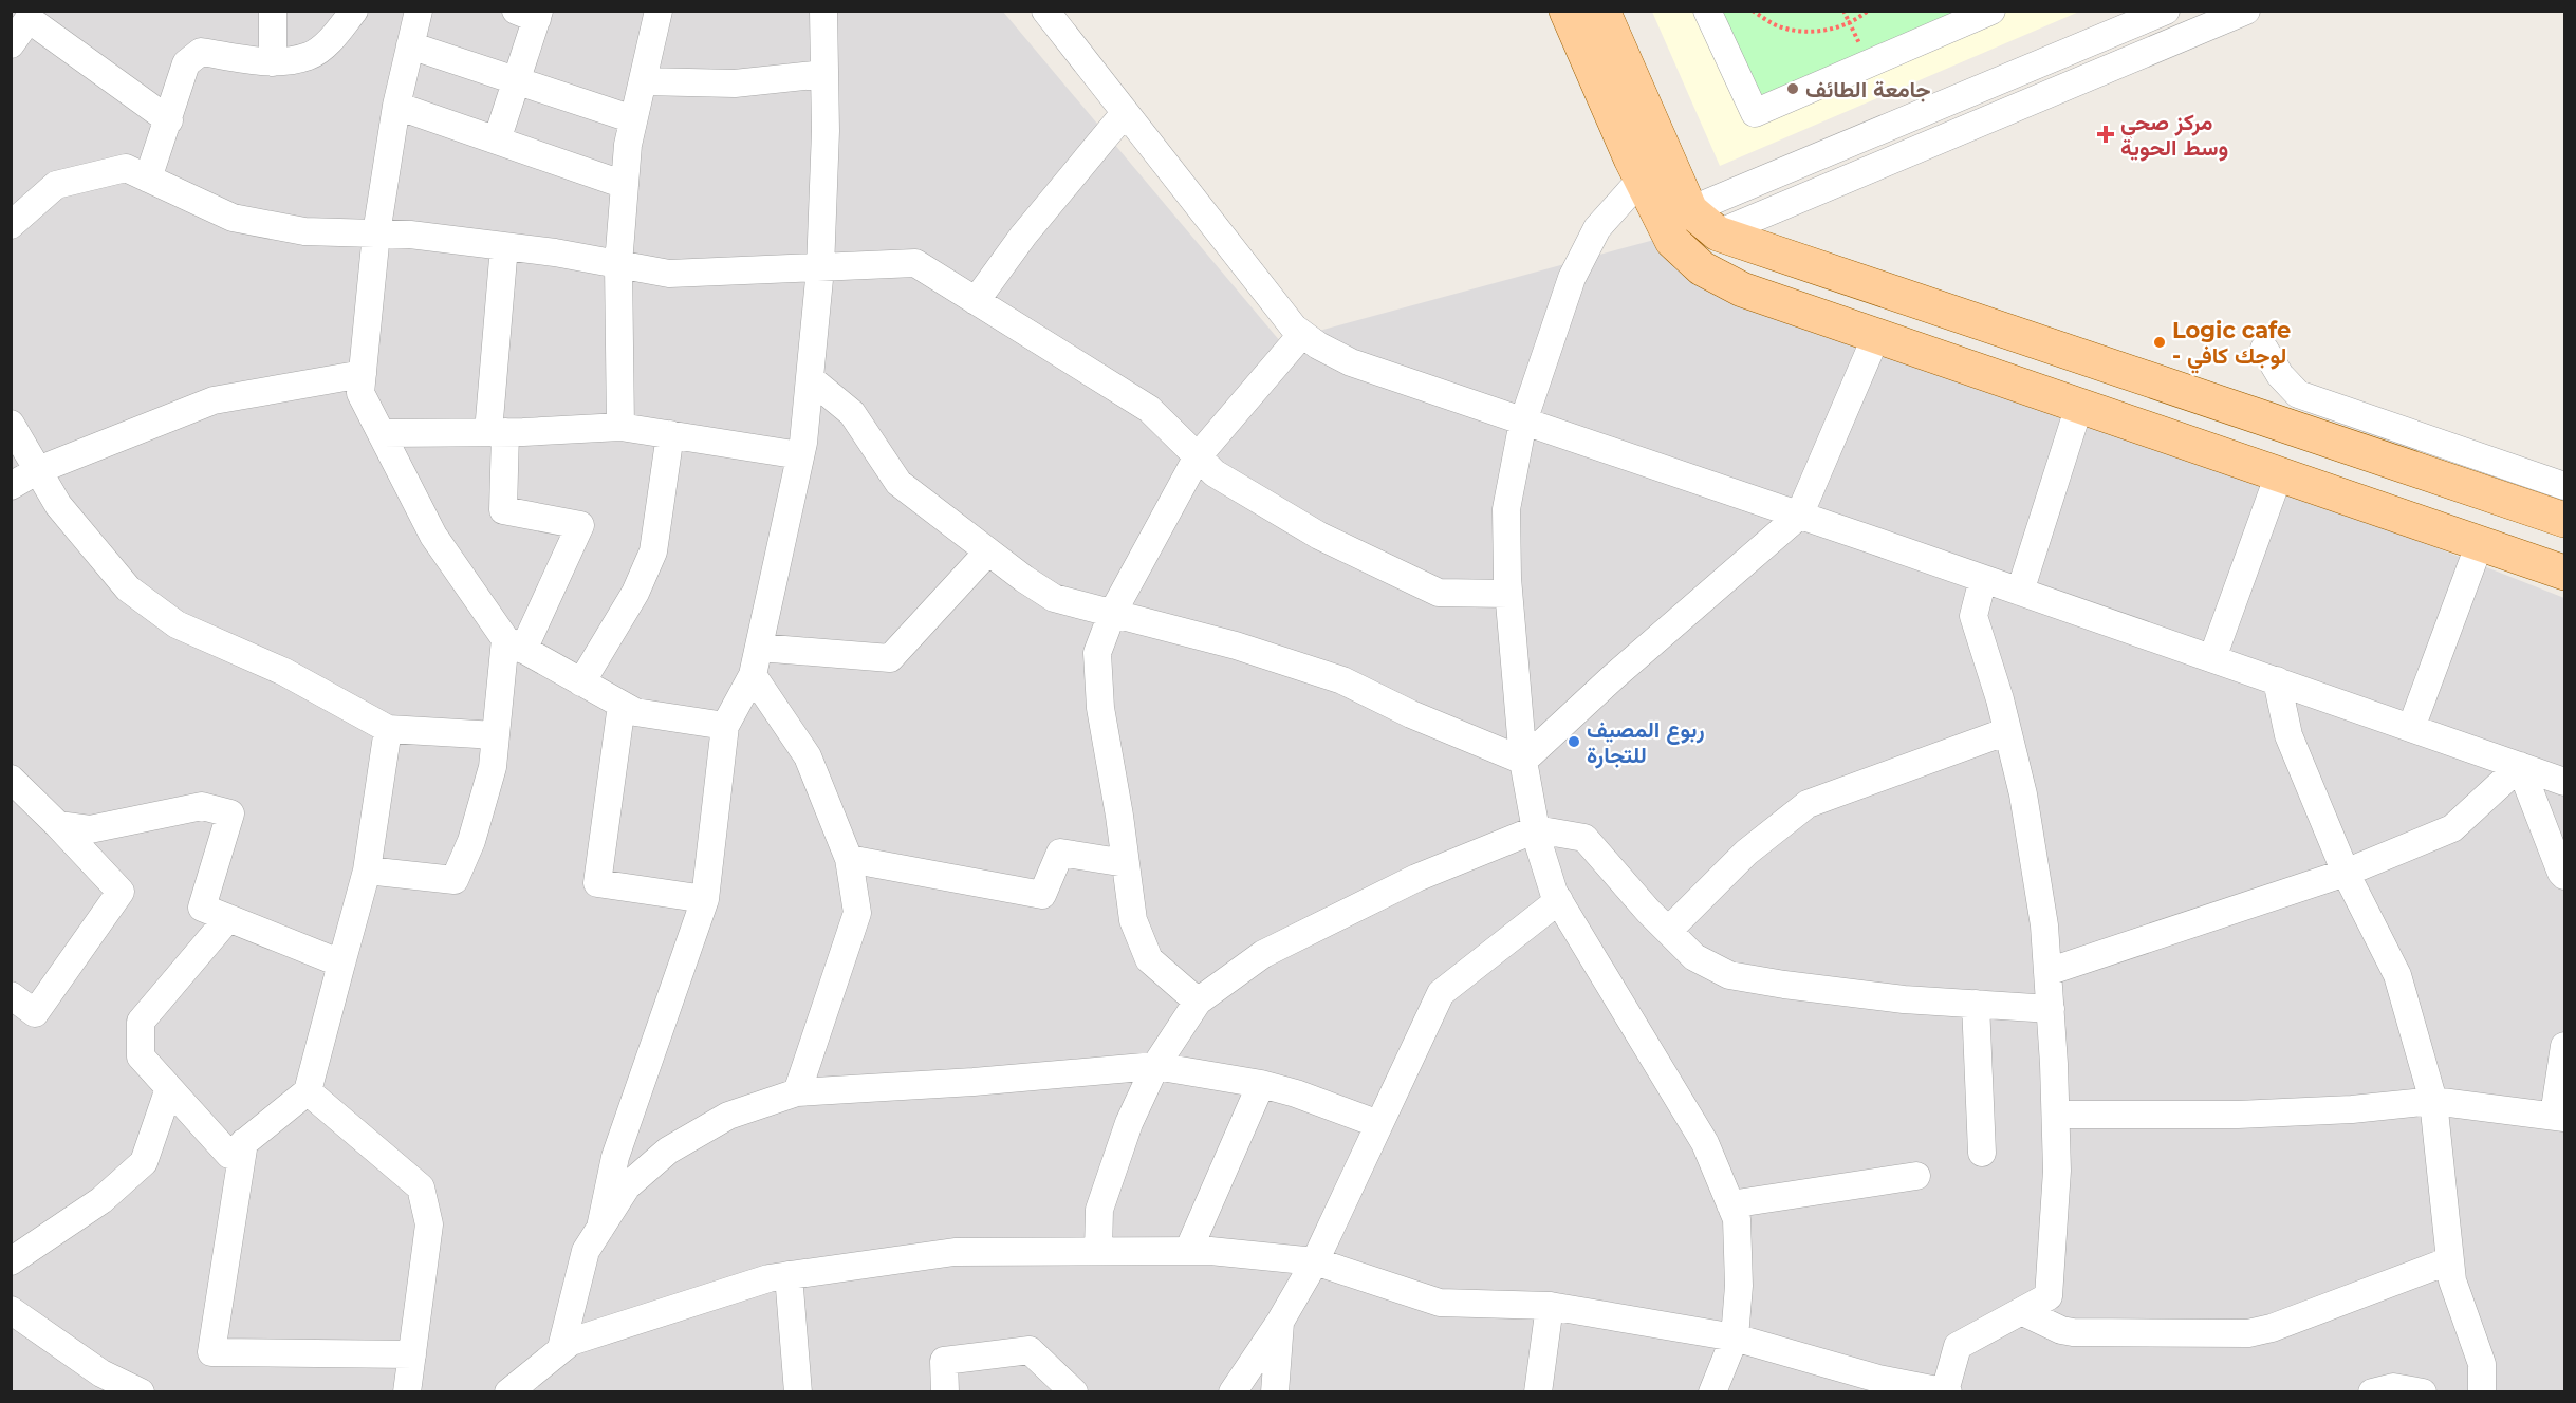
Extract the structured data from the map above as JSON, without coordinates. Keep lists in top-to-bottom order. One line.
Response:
{"places":{"other":["جامعة الطائف","Logic cafe - لوجك كافي","ربوع المصيف للتجارة"],"health":["مركز صحي وسط الحوية"]}}
